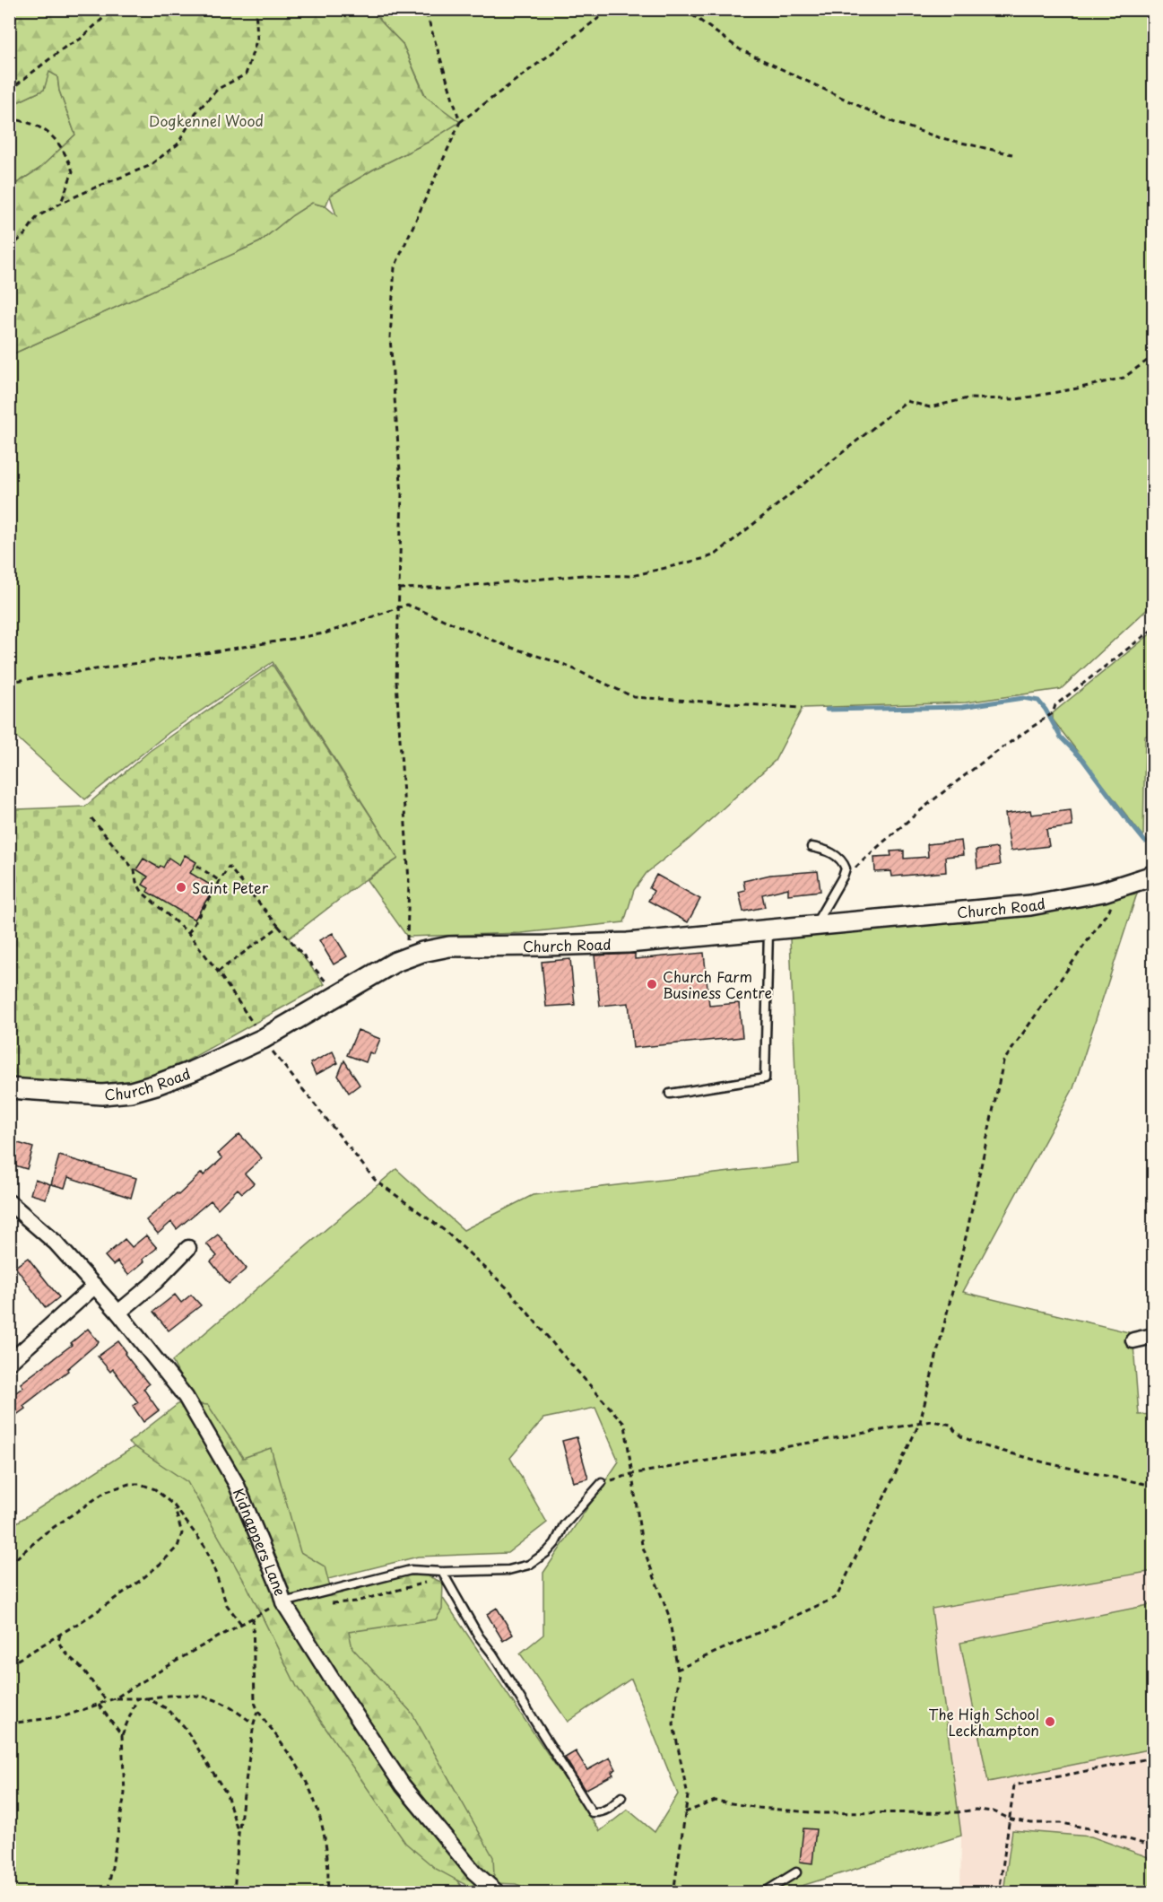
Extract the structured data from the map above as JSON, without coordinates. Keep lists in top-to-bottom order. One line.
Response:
{"streets":{"street":["Church Road","Kidnappers Lane"]},"parks":["Dogkennel Wood"],"places":["Saint Peter","Church Farm Business Centre","The High School Leckhampton"]}
